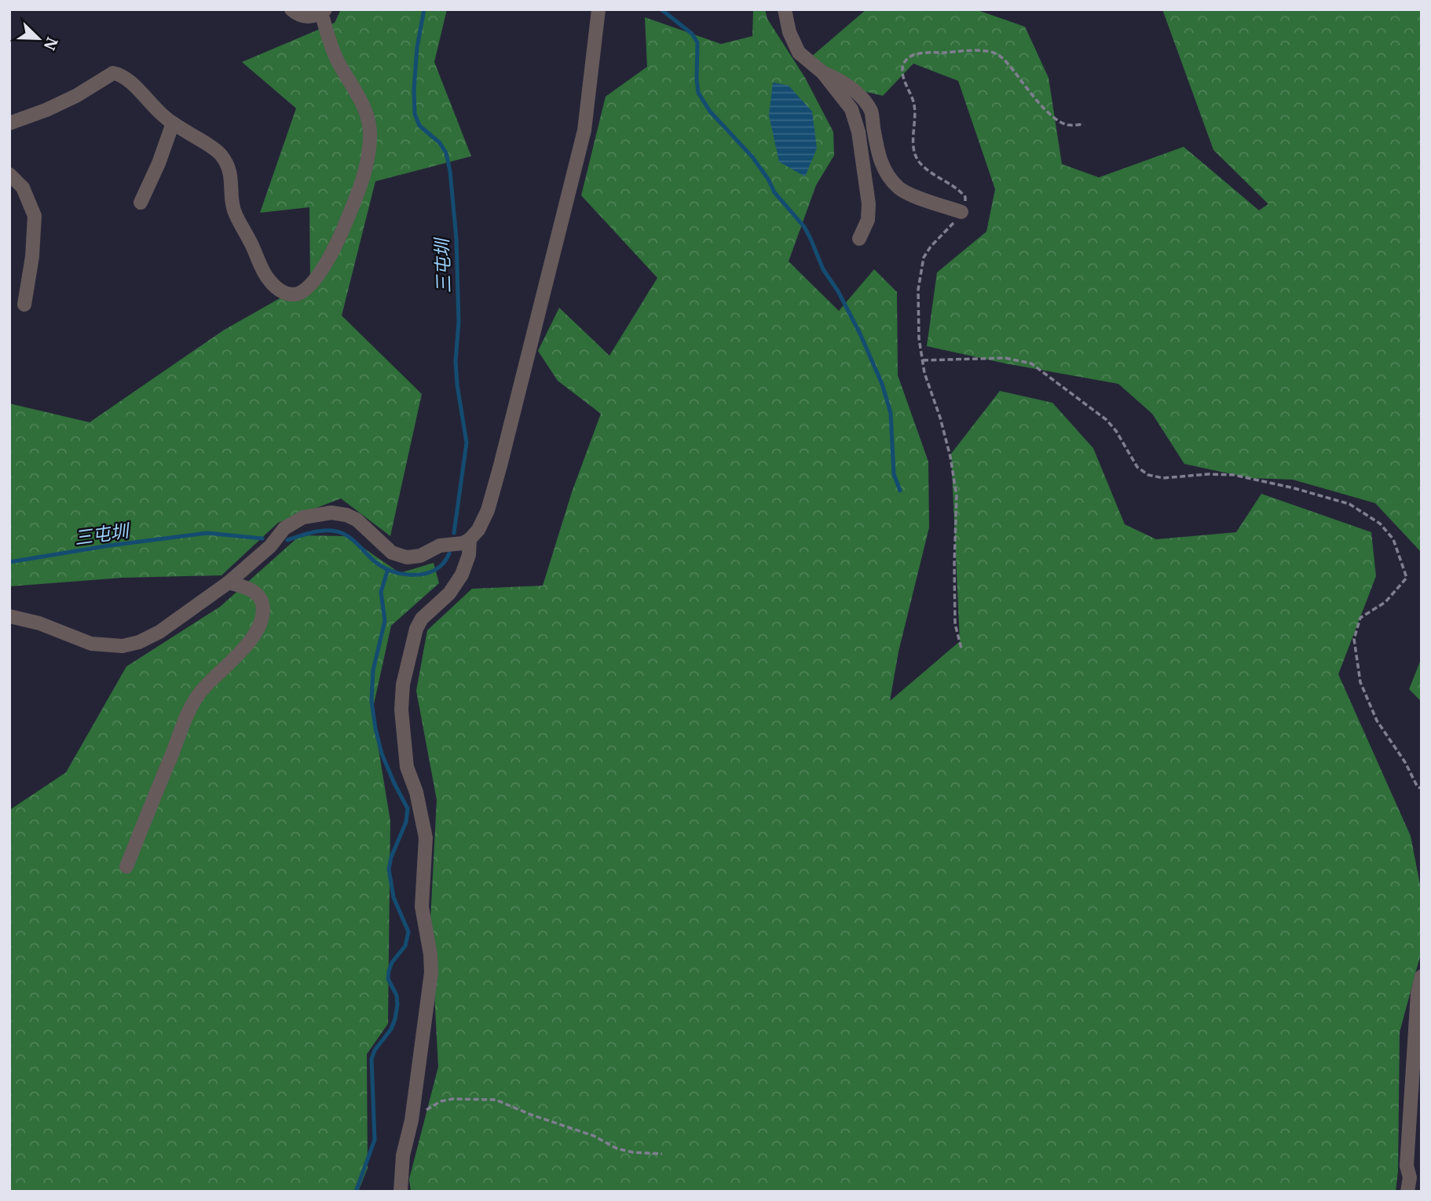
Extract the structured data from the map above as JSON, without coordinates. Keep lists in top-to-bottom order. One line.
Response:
{"water":["三屯圳"],"north":"bottom right"}
